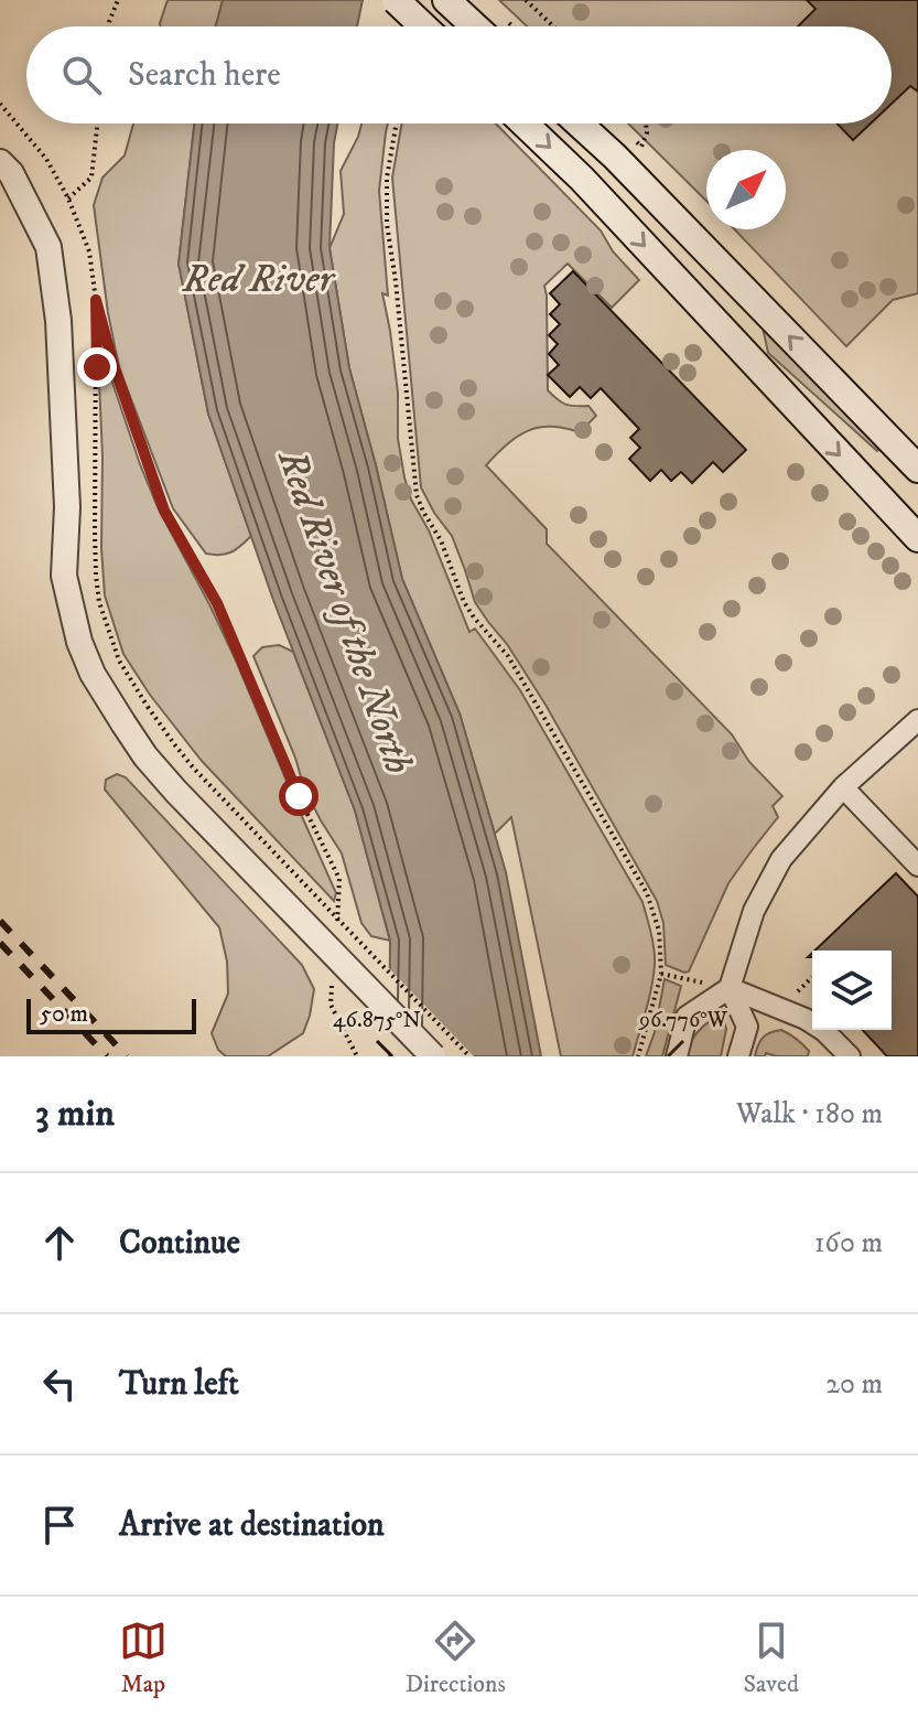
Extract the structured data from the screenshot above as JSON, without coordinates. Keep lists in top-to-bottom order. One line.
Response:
{"water":["Red River","Red River of the North"],"scale_bar":"50 m","north":"top right","page":{"search":"Search here","scale":"50 m","heading":["3 min","Walk · 180 m"],"list":[["Continue","160 m"],["Turn left","20 m"],"Arrive at destination"],"nav":["Map","Directions","Saved"]},"coordinates":["46.875°N","96.776°W"]}
